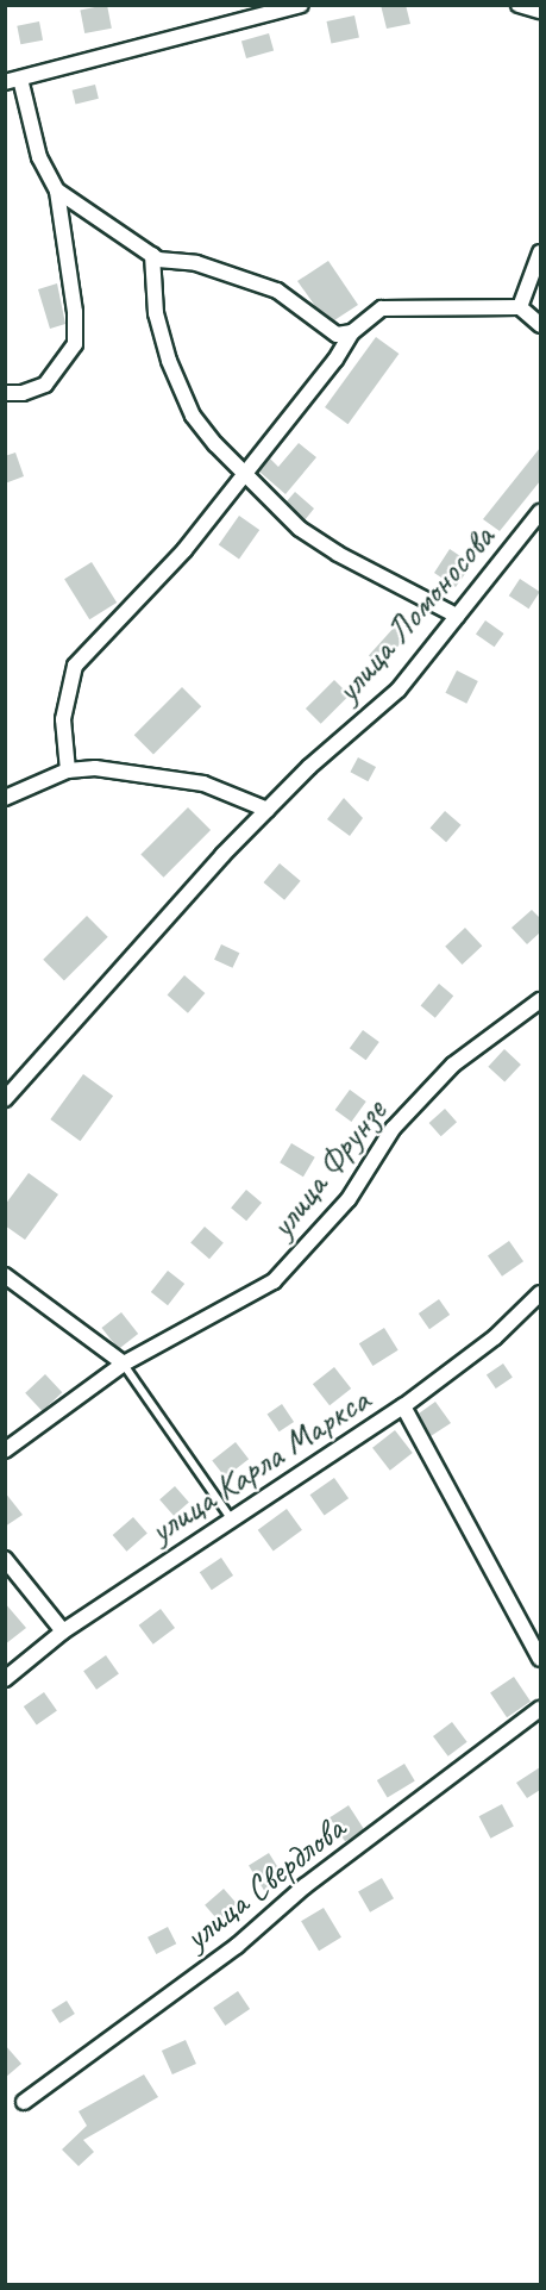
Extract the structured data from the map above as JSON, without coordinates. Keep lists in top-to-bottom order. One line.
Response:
{"streets":{"street":["улица Ломоносова","улица Фрунзе","улица Карла Маркса","улица Свердлова"]}}
